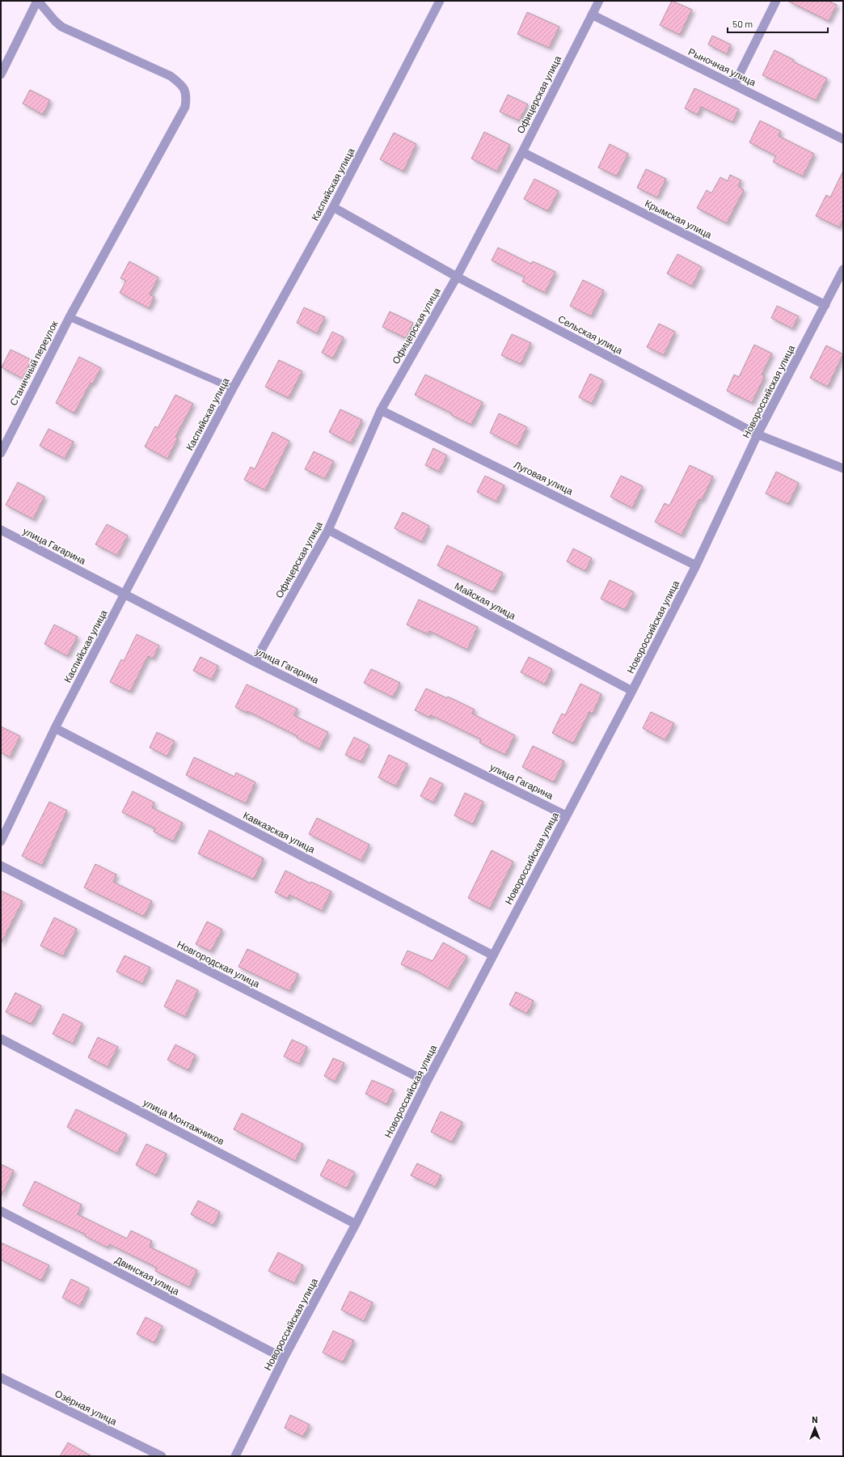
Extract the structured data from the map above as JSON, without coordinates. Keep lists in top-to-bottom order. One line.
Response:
{"streets":{"street":["Рыночная улица","Офицерская улица","Каспийская улица","Крымская улица","Сельская улица","Станичный переулок","Новороссийская улица","Луговая улица","улица Гагарина","Майская улица","Кавказская улица","Новгородская улица","улица Монтажников","Двинская улица","Озёрная улица"]},"crossings":[["Рыночная улица","Офицерская улица"],["Офицерская улица","Крымская улица"],["Офицерская улица","Сельская улица"],["Офицерская улица","Луговая улица"],["Офицерская улица","улица Гагарина"],["Офицерская улица","Майская улица"],["Каспийская улица","Сельская улица"],["Каспийская улица","улица Гагарина"],["Каспийская улица","Кавказская улица"],["Крымская улица","Новороссийская улица"],["Сельская улица","Новороссийская улица"],["Новороссийская улица","Луговая улица"],["Новороссийская улица","улица Гагарина"],["Новороссийская улица","Майская улица"],["Новороссийская улица","Кавказская улица"],["Новороссийская улица","Новгородская улица"],["Новороссийская улица","улица Монтажников"],["Новороссийская улица","Двинская улица"]],"scale_bar":"50 m","north":"top"}
